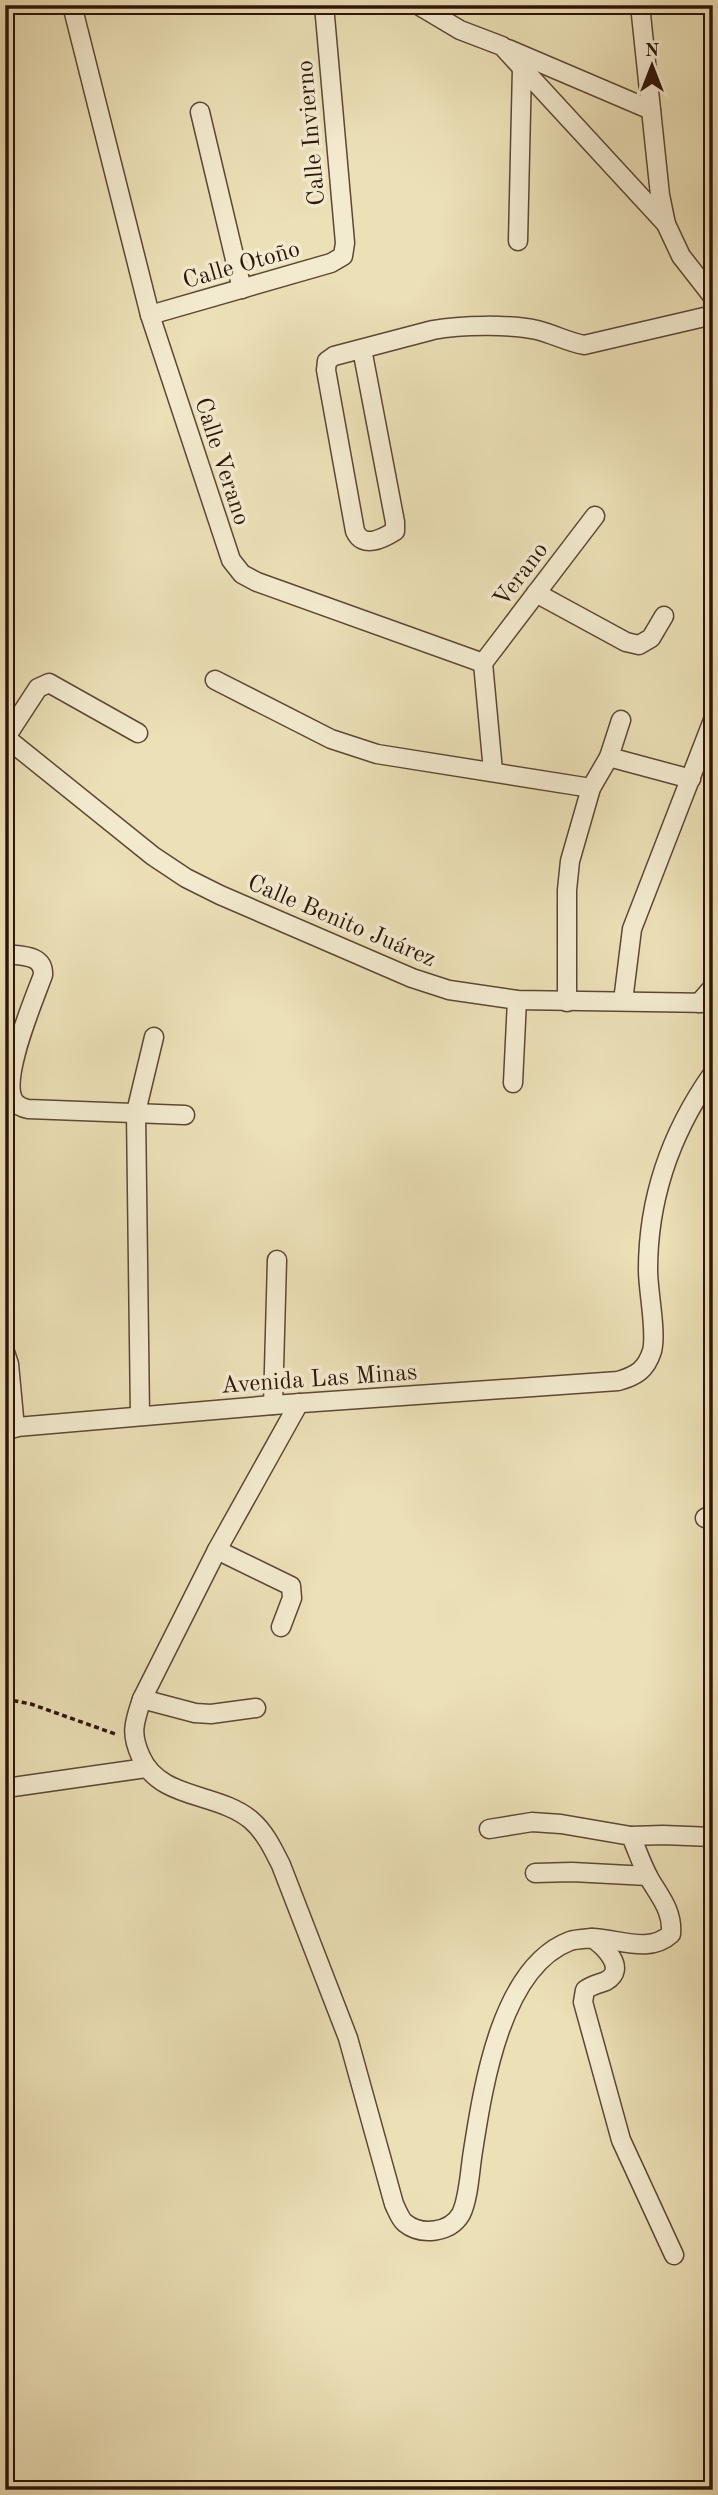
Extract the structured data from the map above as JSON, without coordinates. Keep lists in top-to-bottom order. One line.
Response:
{"streets":{"street":["Calle Invierno","Calle Otoño","Calle Verano","Verano","Calle Benito Juárez","Avenida Las Minas"]},"crossings":[["Calle Invierno","Calle Otoño"],["Calle Otoño","Calle Verano"],["Calle Verano","Verano"]],"north":"top"}
